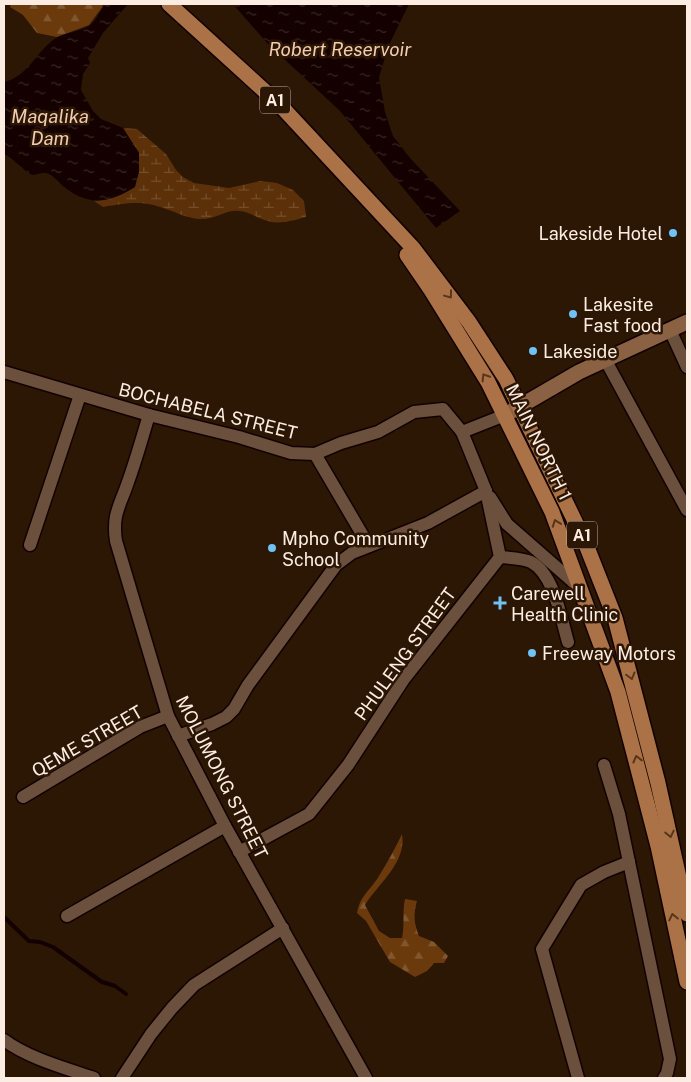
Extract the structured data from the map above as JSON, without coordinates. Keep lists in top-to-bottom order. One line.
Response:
{"streets":{"main road":["A1","MAIN NORTH 1"],"street":["BOCHABELA STREET","PHULENG STREET","QEME STREET","MOLUMONG STREET"]},"crossings":[["BOCHABELA STREET","MOLUMONG STREET"],["PHULENG STREET","MOLUMONG STREET"],["QEME STREET","MOLUMONG STREET"]],"water":["Robert Reservoir","Maqalika Dam"],"places":{"other":["Lakeside Hotel","Lakesite Fast food","Lakeside","Mpho Community School","Freeway Motors"],"health":["Carewell Health Clinic"]}}
